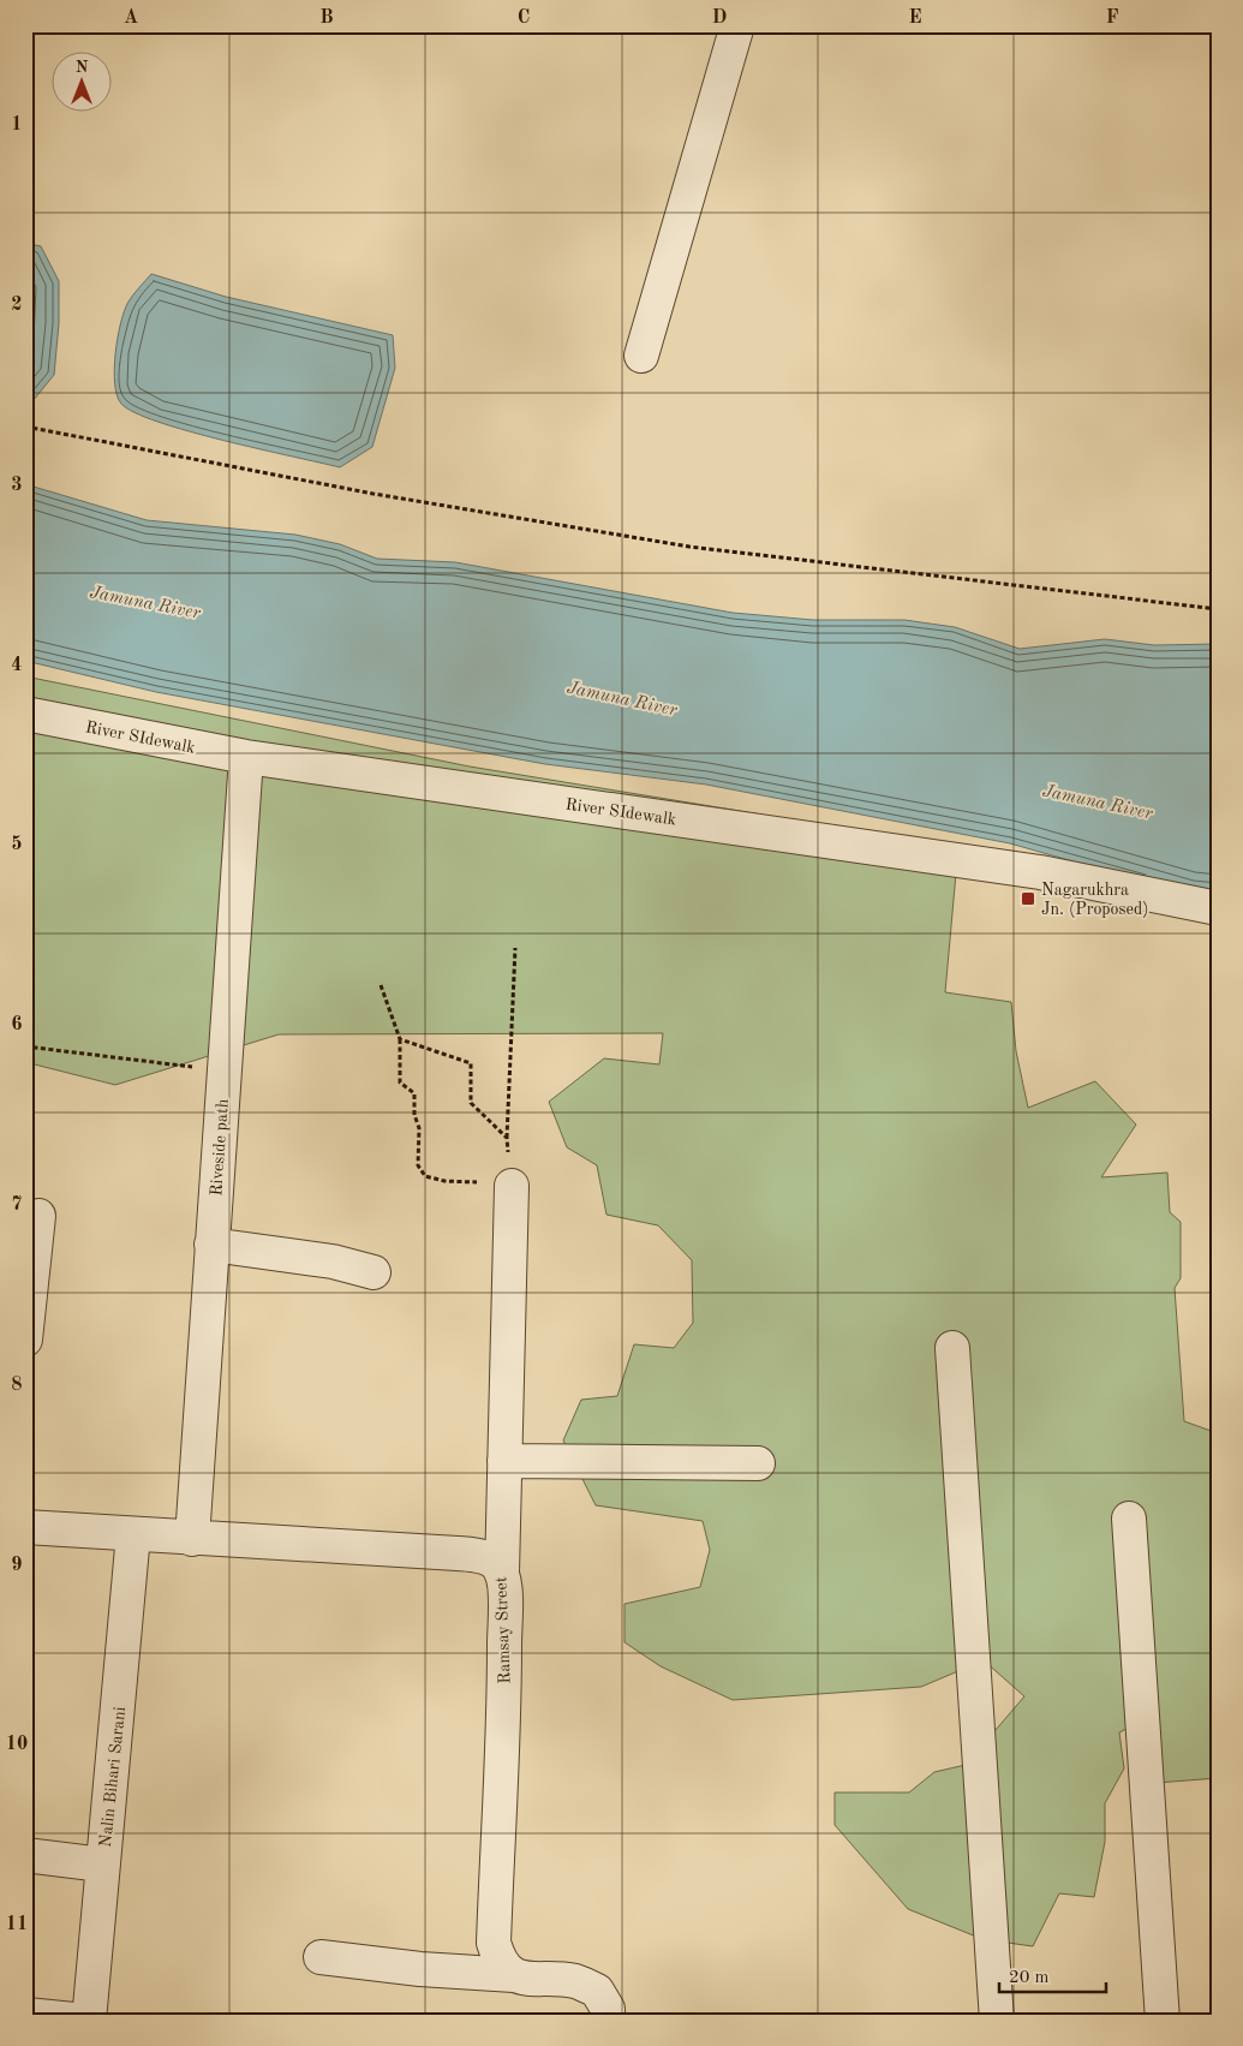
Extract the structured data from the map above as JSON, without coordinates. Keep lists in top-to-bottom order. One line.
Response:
{"streets":{"street":["River SIdewalk","Riveside path","Ramsay Street","Nalin Bihari Sarani"]},"crossings":[["River SIdewalk","Riveside path"],["Riveside path","Ramsay Street"],["Ramsay Street","Nalin Bihari Sarani"]],"water":["Jamuna River"],"places":{"transit":["Nagarukhra Jn. (Proposed)"]},"scale_bar":"20 m","north":"top","grid":{"columns":["A","B","C","D","E","F"],"rows":["1","2","3","4","5","6","7","8","9","10","11"]}}
